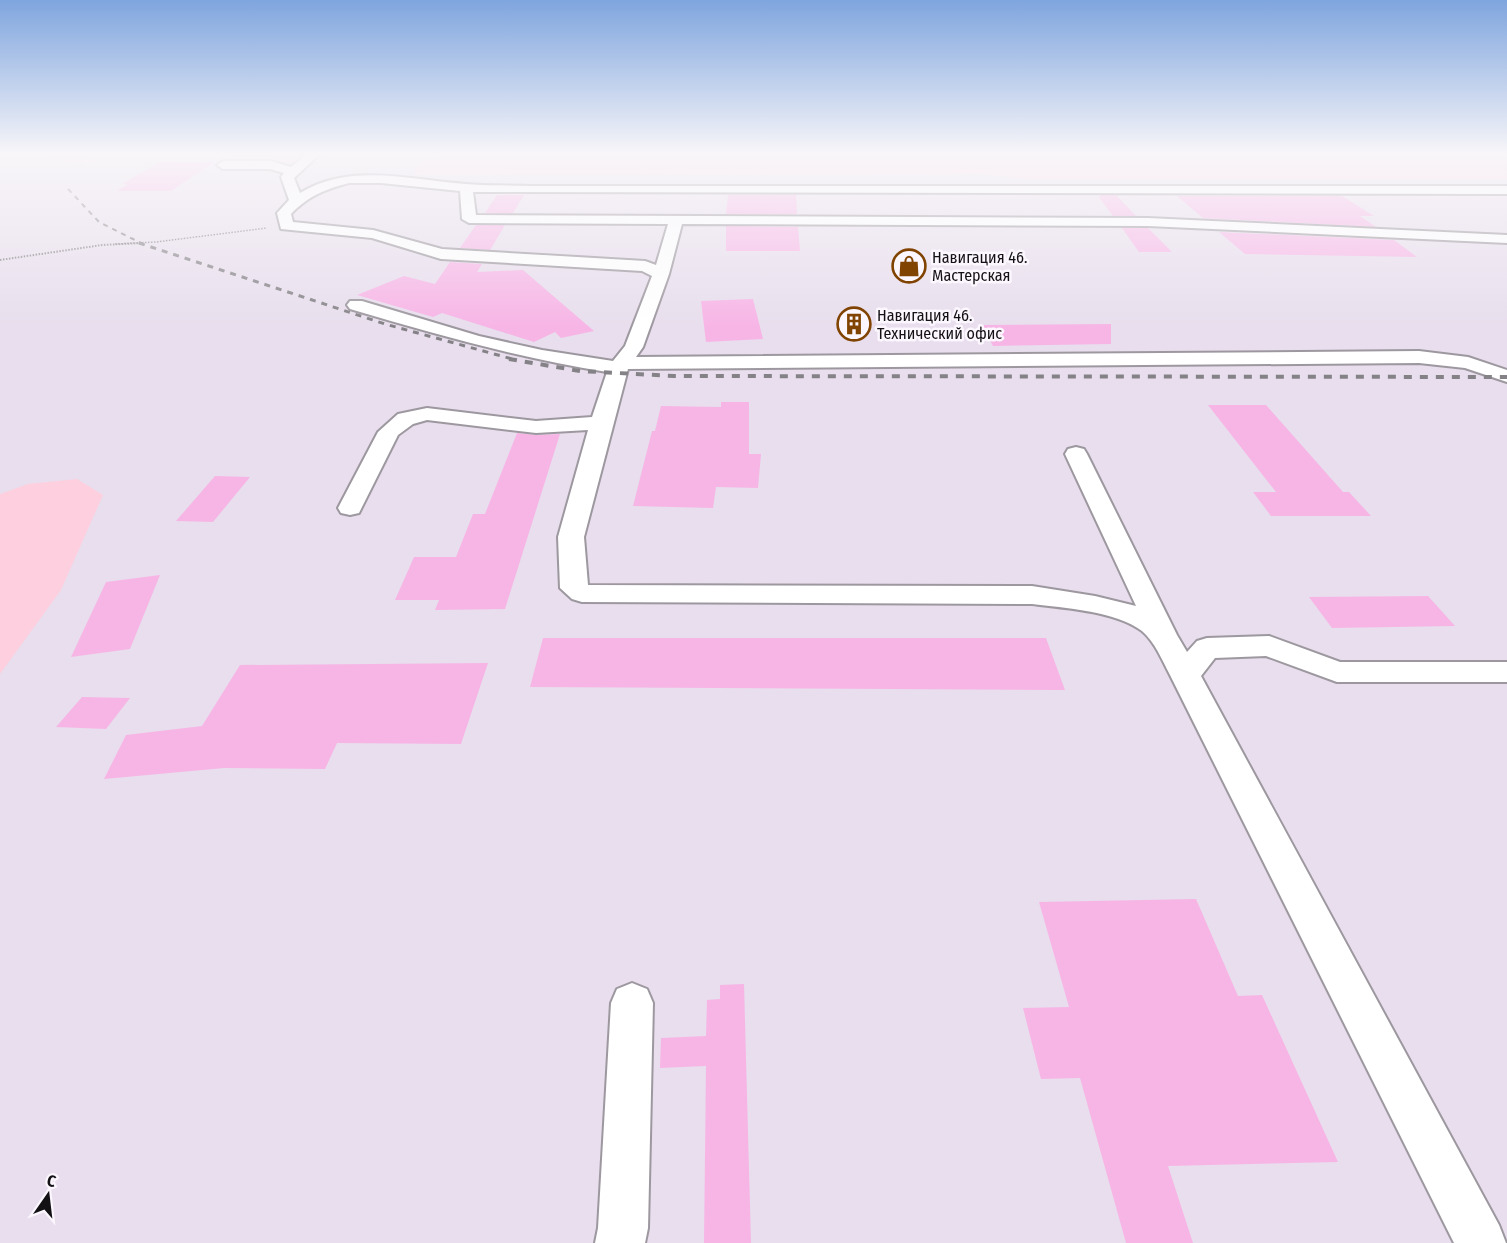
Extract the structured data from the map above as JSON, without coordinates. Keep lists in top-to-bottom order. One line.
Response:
{"places":{"shop":["Навигация 46. Мастерская"],"building":["Навигация 46. Технический офис"]},"north":"top"}
